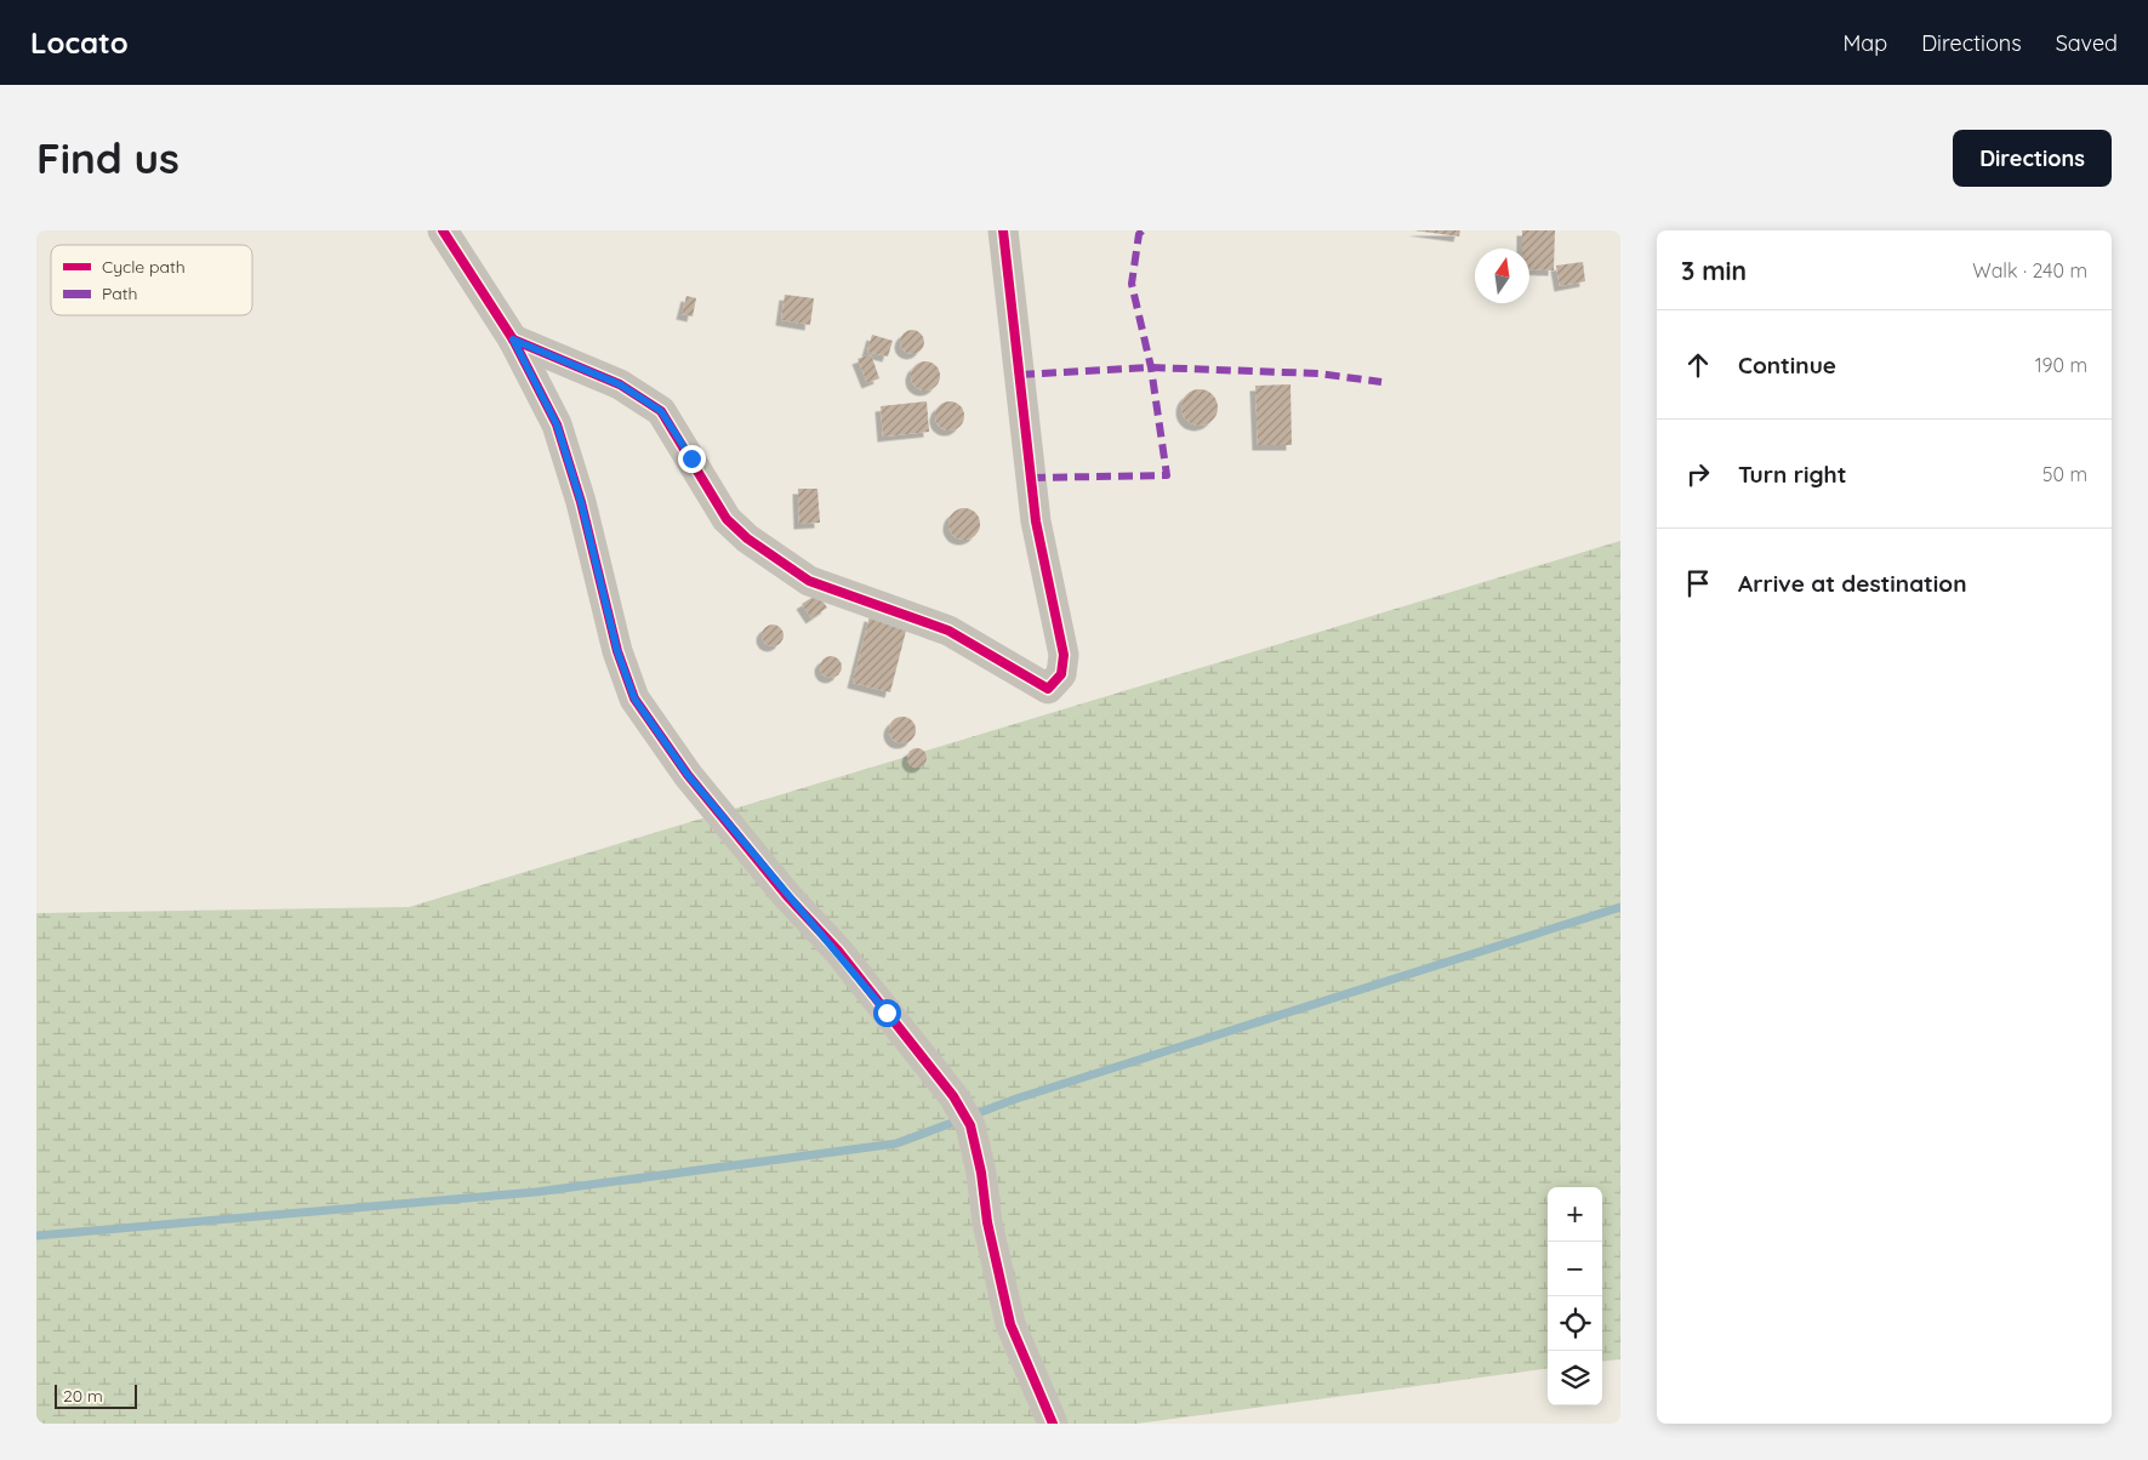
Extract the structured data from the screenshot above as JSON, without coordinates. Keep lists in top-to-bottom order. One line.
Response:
{"legend":["Cycle path","Path"],"scale_bar":"20 m","north":"top","page":{"header":"Locato","nav":["Map","Directions","Saved"],"buttons":"Directions","title":"Find us","heading":["3 min","Walk · 240 m"],"list":[["Continue","190 m"],["Turn right","50 m"],"Arrive at destination"],"map_buttons":["+","−"],"scale":"20 m"}}
